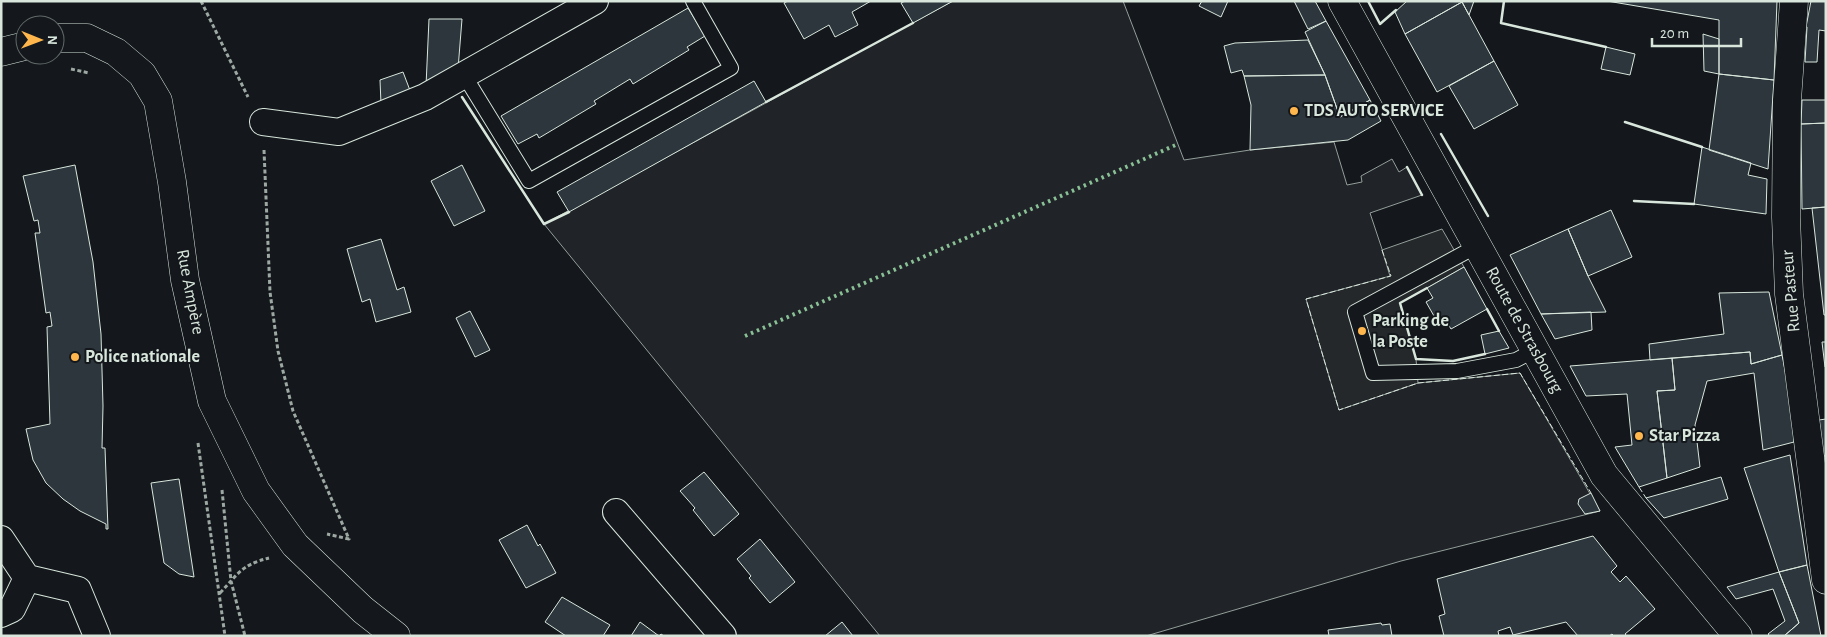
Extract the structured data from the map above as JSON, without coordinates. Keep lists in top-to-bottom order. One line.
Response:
{"streets":{"street":["Rue Pasteur","Rue Ampère","Route de Strasbourg"]},"places":["TDS AUTO SERVICE","Parking de la Poste","Police nationale","Star Pizza"],"scale_bar":"20 m","north":"right"}
